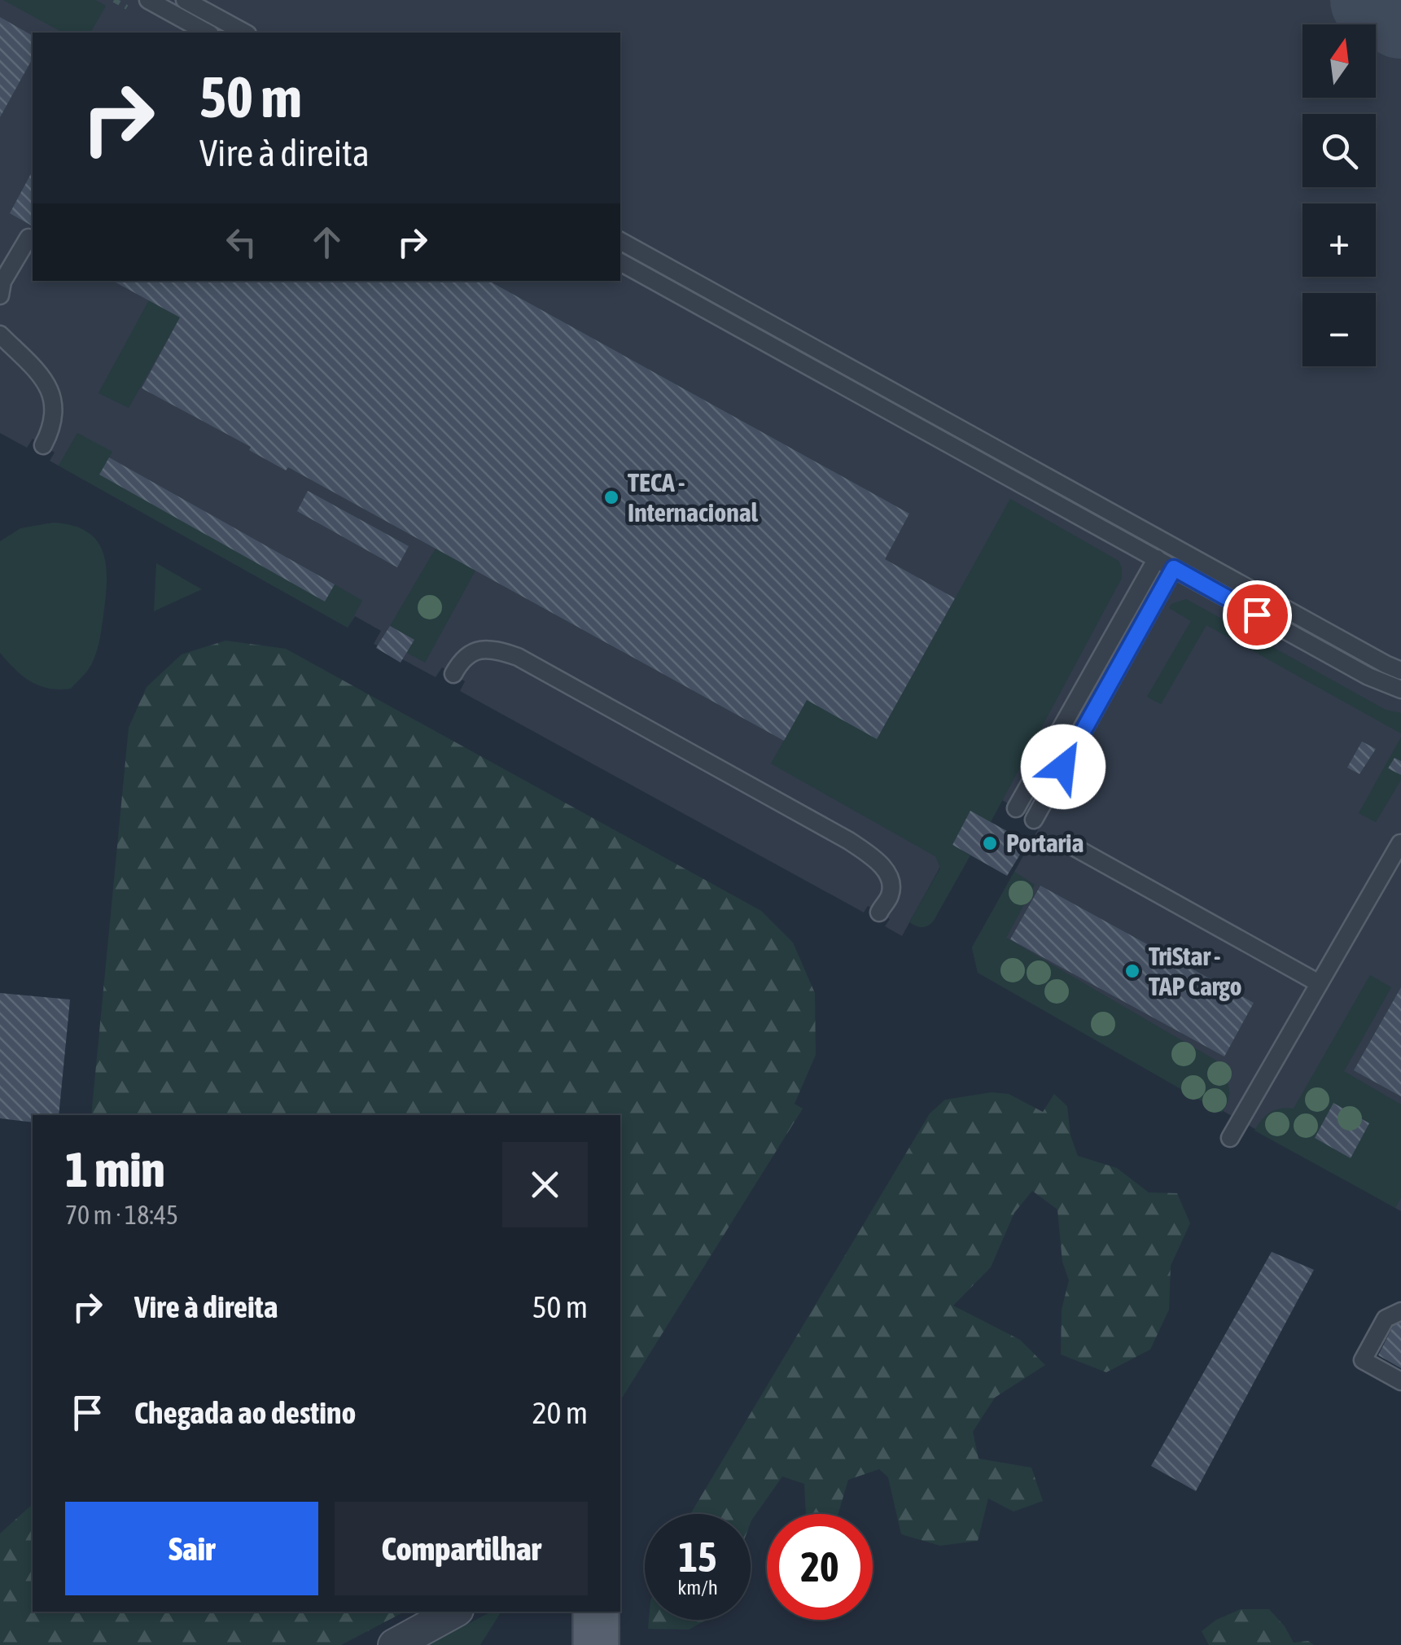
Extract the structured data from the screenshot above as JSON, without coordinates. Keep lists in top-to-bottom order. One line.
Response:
{"places":["TECA - Internacional","Portaria","TriStar - TAP Cargo"],"north":"top","page":{"map_buttons":["+","−"],"turn":["50 m","Vire à direita"],"heading":["1 min","70 m · 18:45"],"list":[{"name":"Vire à direita","value":"50 m"},{"name":"Chegada ao destino","value":"20 m"}],"buttons":["Sair","Compartilhar"],"speed":"15 km/h","limit":"20"}}
